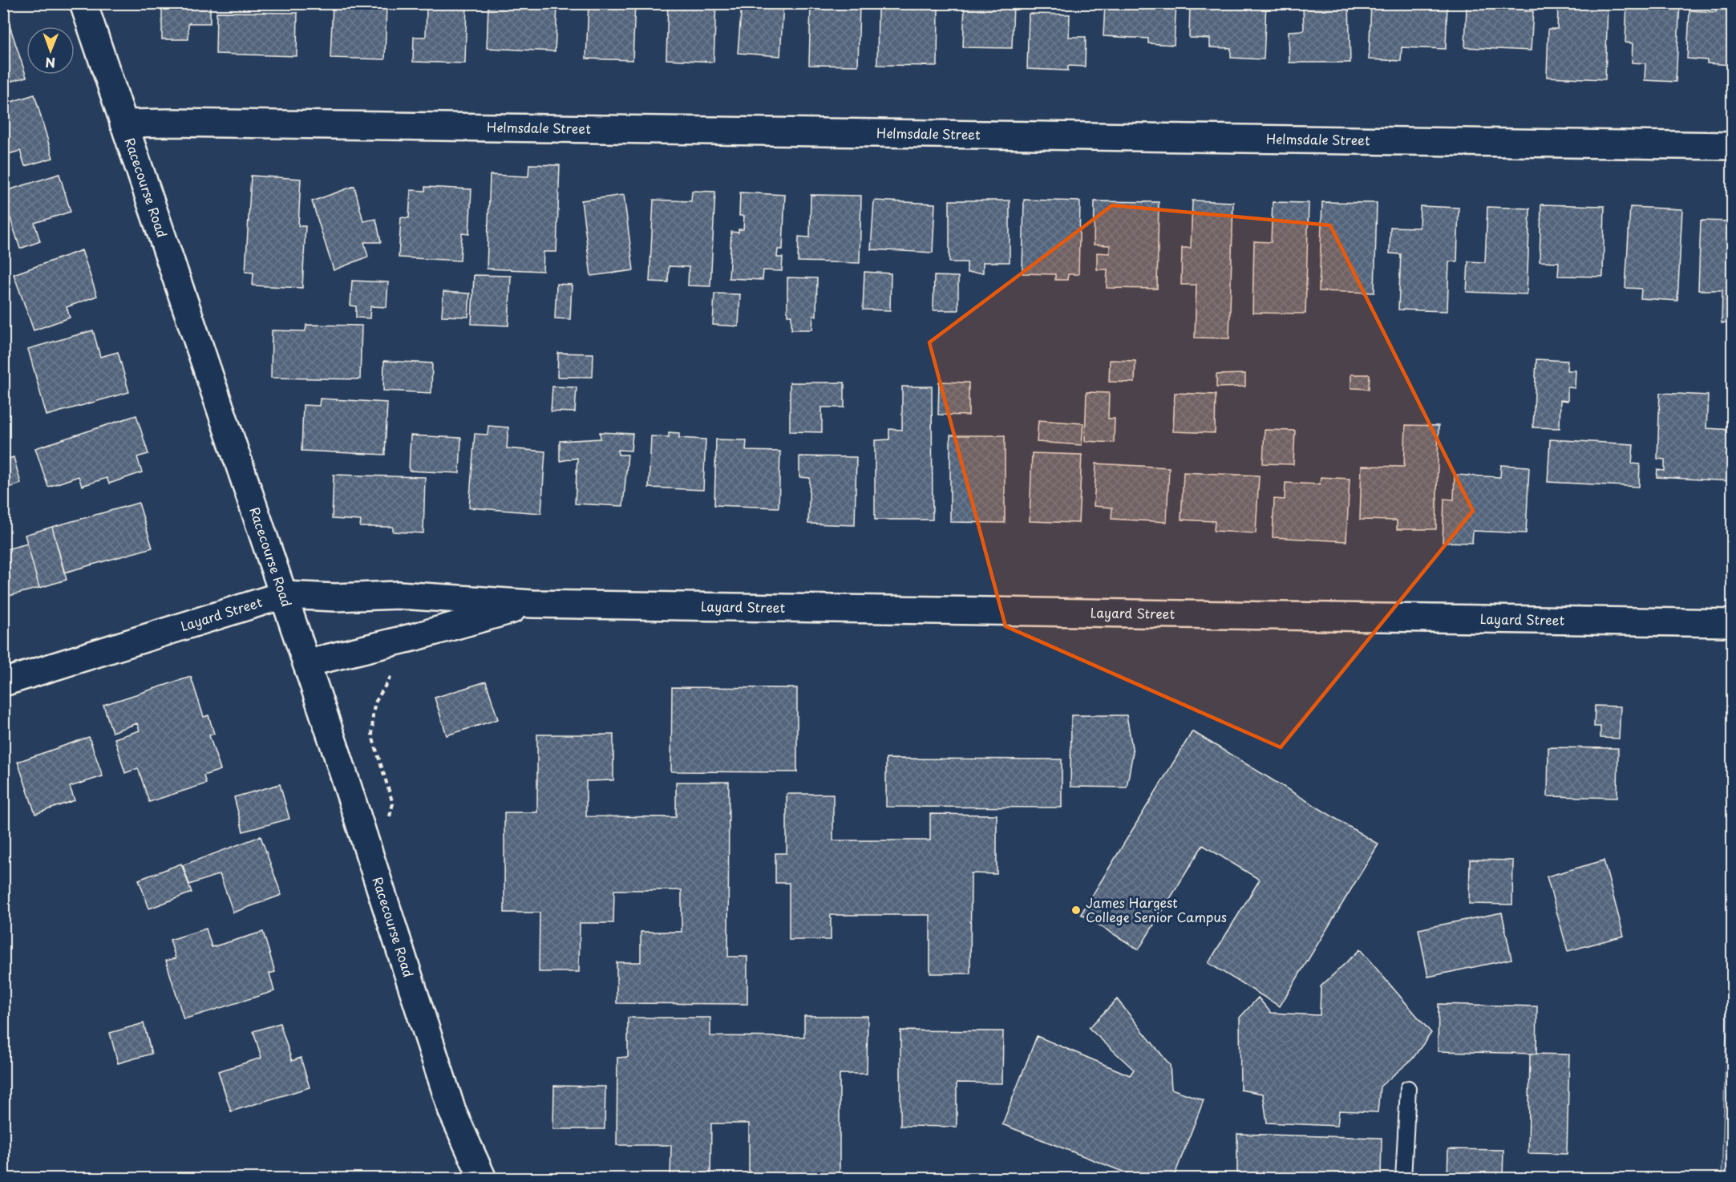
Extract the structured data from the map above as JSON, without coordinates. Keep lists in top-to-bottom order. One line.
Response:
{"streets":{"street":["Helmsdale Street","Racecourse Road","Layard Street"]},"crossings":[["Helmsdale Street","Racecourse Road"],["Racecourse Road","Layard Street"]],"places":["James Hargest College Senior Campus"],"north":"bottom"}
